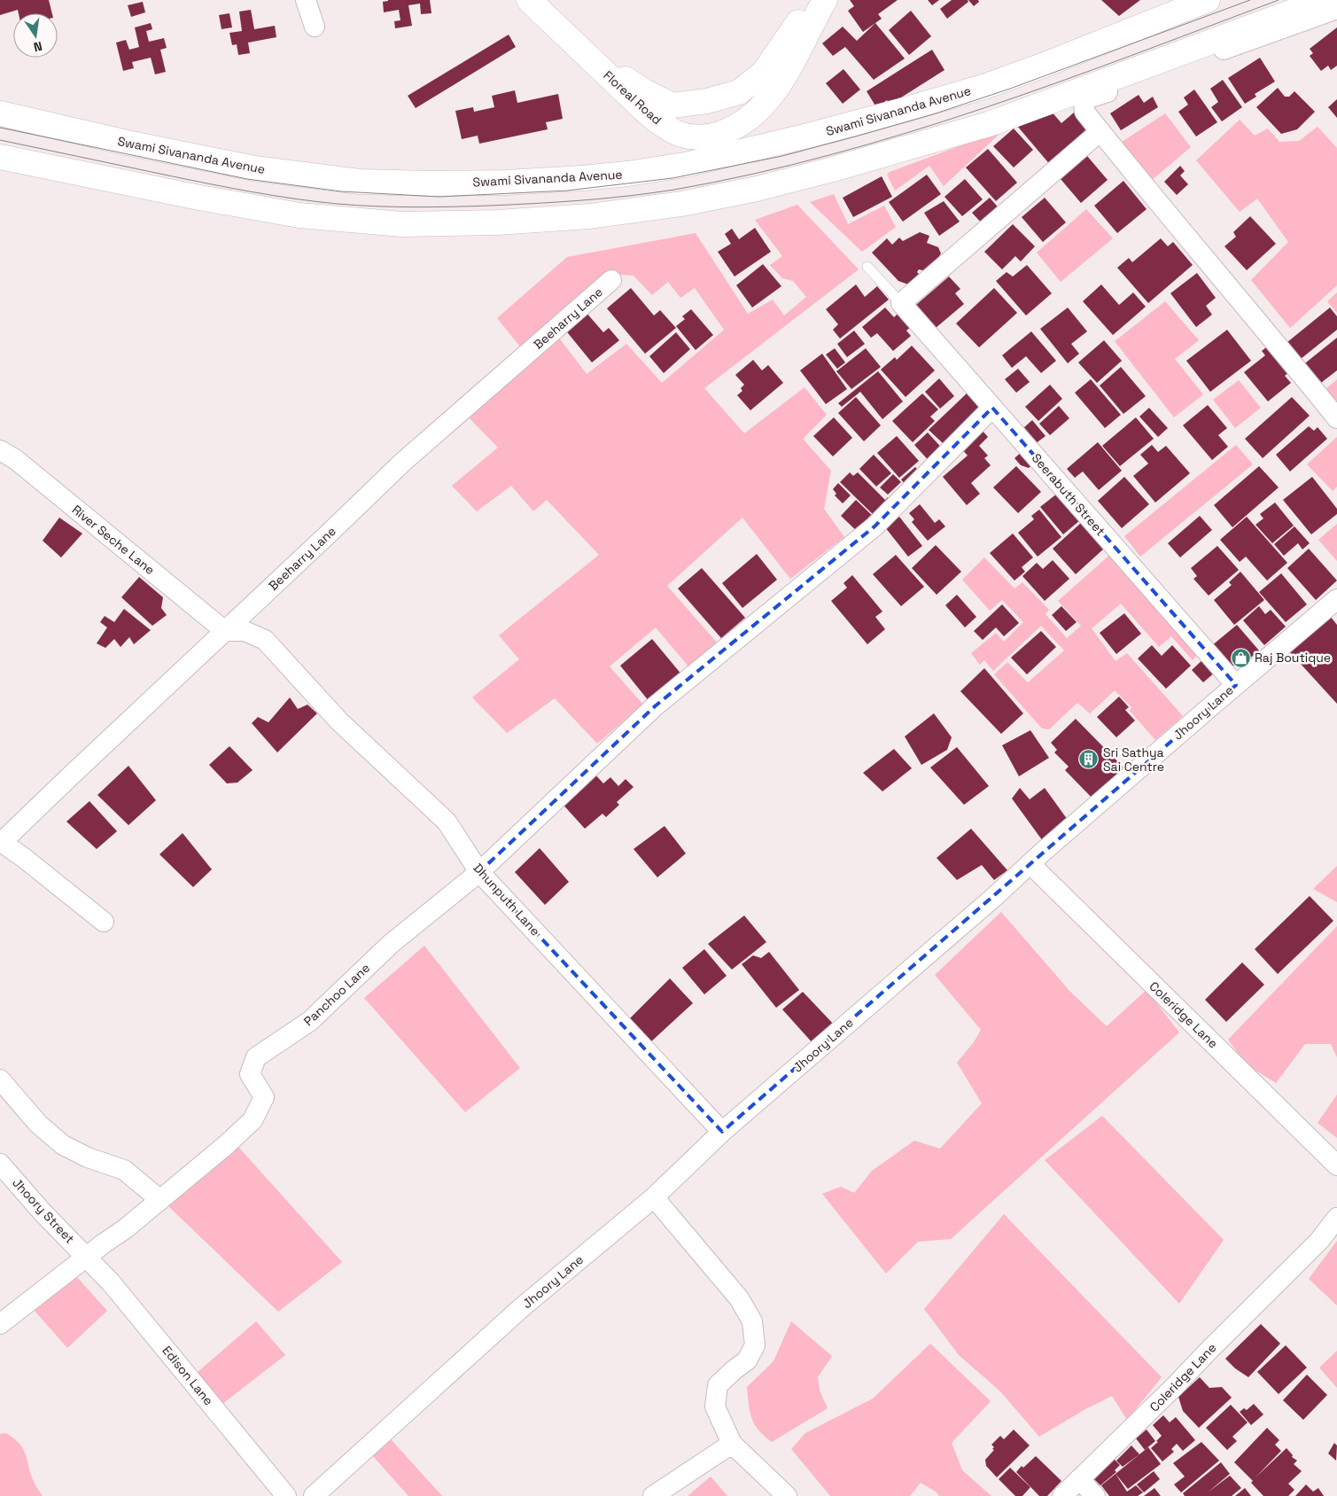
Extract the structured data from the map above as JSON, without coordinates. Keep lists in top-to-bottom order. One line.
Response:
{"streets":{"street":["Floreal Road","Swami Sivananda Avenue","Beeharry Lane","Seerabuth Street","River Seche Lane","Jhoory Lane","Dhunputh Lane","Panchoo Lane","Coleridge Lane","Jhoory Street","Edison Lane"]},"crossings":[["Beeharry Lane","River Seche Lane"],["Beeharry Lane","Dhunputh Lane"],["Seerabuth Street","Jhoory Lane"],["River Seche Lane","Dhunputh Lane"],["Jhoory Lane","Dhunputh Lane"],["Jhoory Lane","Coleridge Lane"],["Dhunputh Lane","Panchoo Lane"],["Jhoory Street","Edison Lane"]],"places":{"shop":["Raj Boutique"],"building":["Sri Sathya Sai Centre"]},"north":"bottom"}
